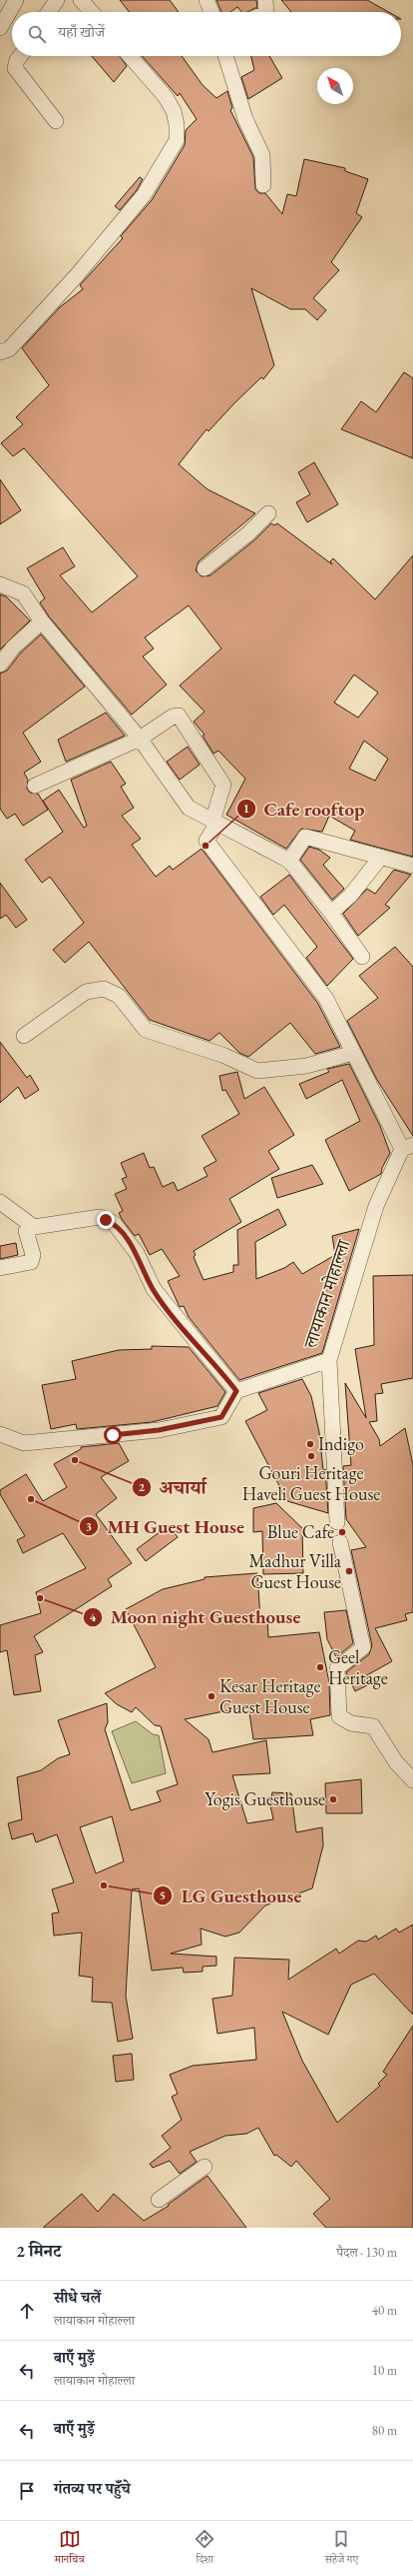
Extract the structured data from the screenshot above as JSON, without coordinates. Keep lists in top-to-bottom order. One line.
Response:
{"streets":{"street":["लायाकान मोहाल्ला"]},"places":["Cafe rooftop","Indigo","Gouri Heritage Haveli Guest House","अचार्या","MH Guest House","Blue Cafe","Madhur Villa Guest House","Moon night Guesthouse","Geel Heritage","Kesar Heritage Guest House","Yogis Guesthouse","LG Guesthouse"],"north":"top left","page":{"search":"यहाँ खोजें","heading":["2 मिनट","पैदल · 130 m"],"list":[["सीधे चलें","लायाकान मोहाल्ला","40 m"],["बाएँ मुड़ें","लायाकान मोहाल्ला","10 m"],["बाएँ मुड़ें","80 m"],"गंतव्य पर पहुँचे"],"nav":["मानचित्र","दिशा","सहेजे गए"]}}
